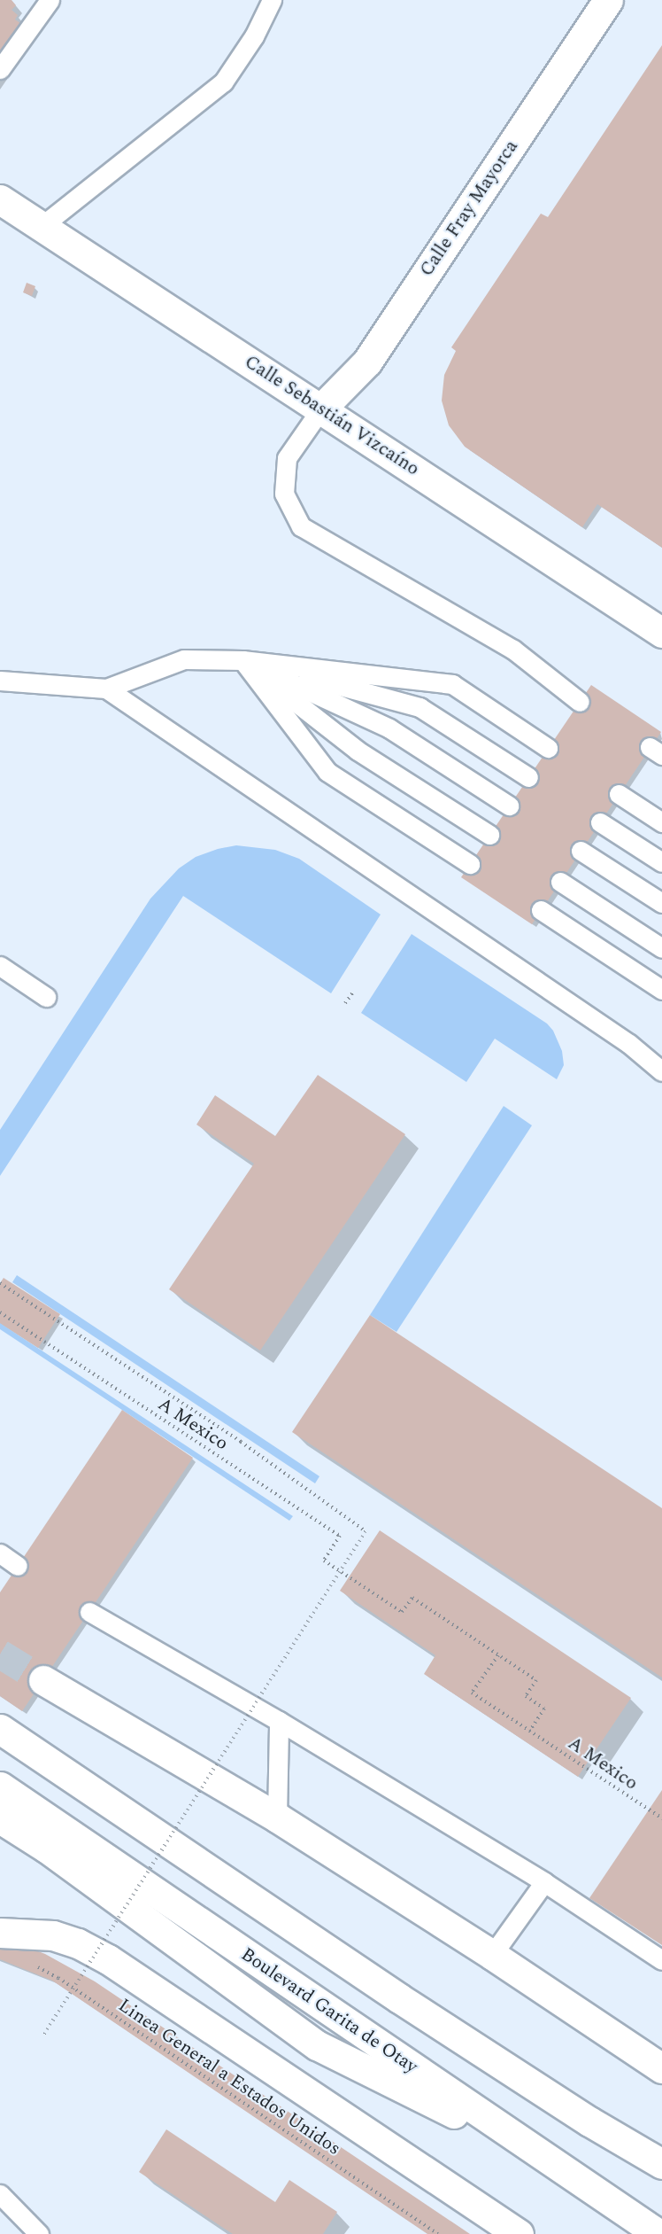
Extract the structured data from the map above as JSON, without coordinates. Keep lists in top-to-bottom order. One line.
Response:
{"streets":{"main road":["Calle Fray Mayorca","Calle Sebastián Vizcaíno","Boulevard Garita de Otay"],"path":["A Mexico","Linea General a Estados Unidos"]},"crossings":[["Calle Fray Mayorca","Calle Sebastián Vizcaíno"]]}
